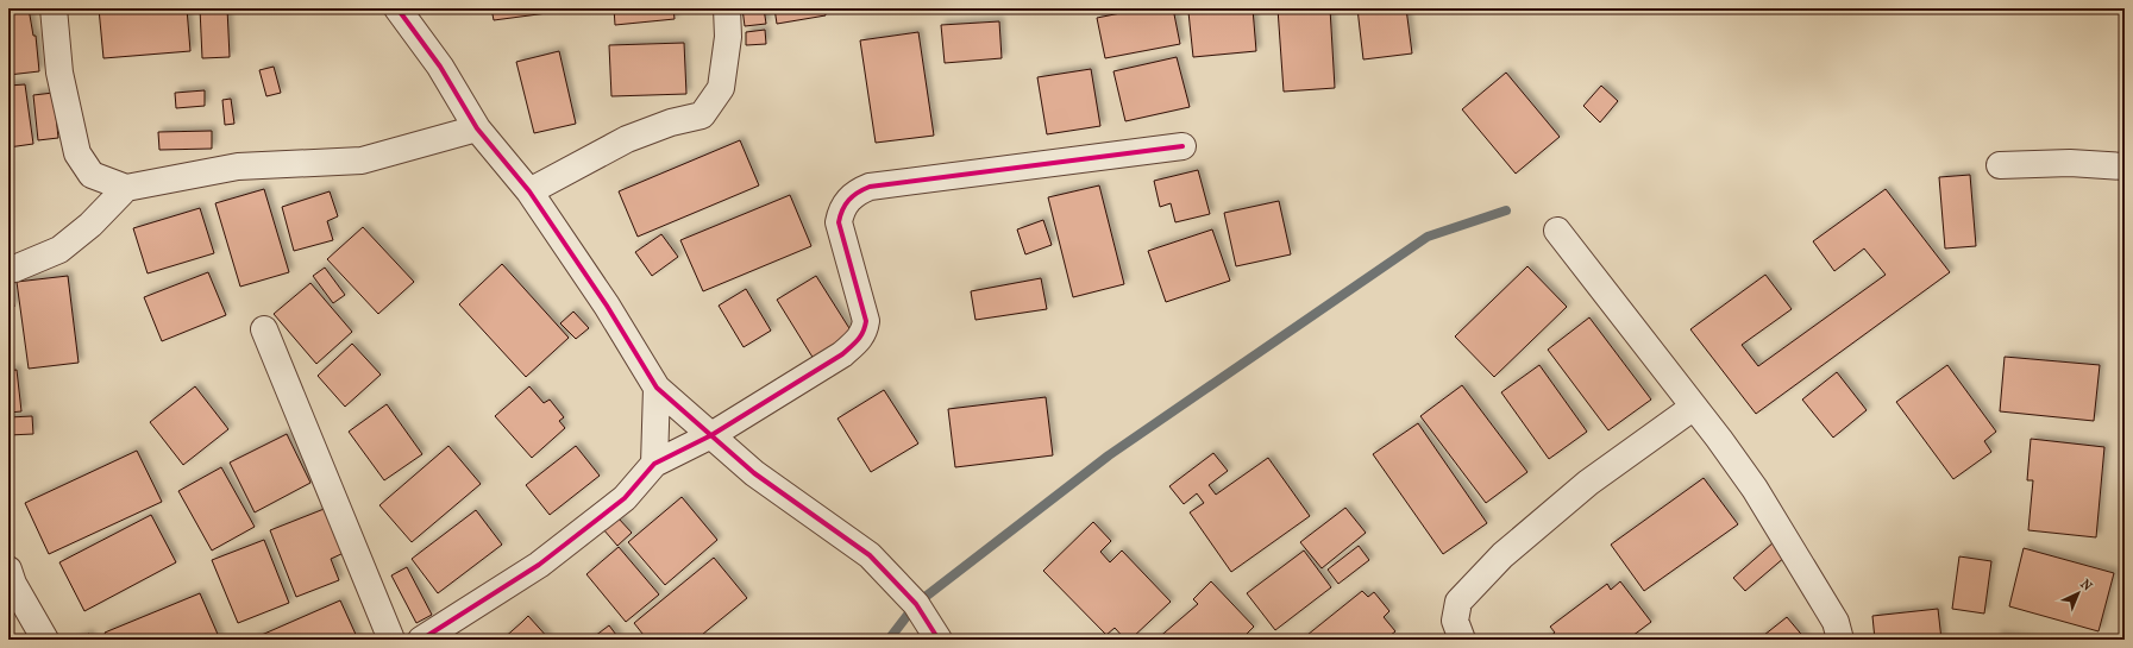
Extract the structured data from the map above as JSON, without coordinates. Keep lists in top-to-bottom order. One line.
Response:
{"north":"top right"}
